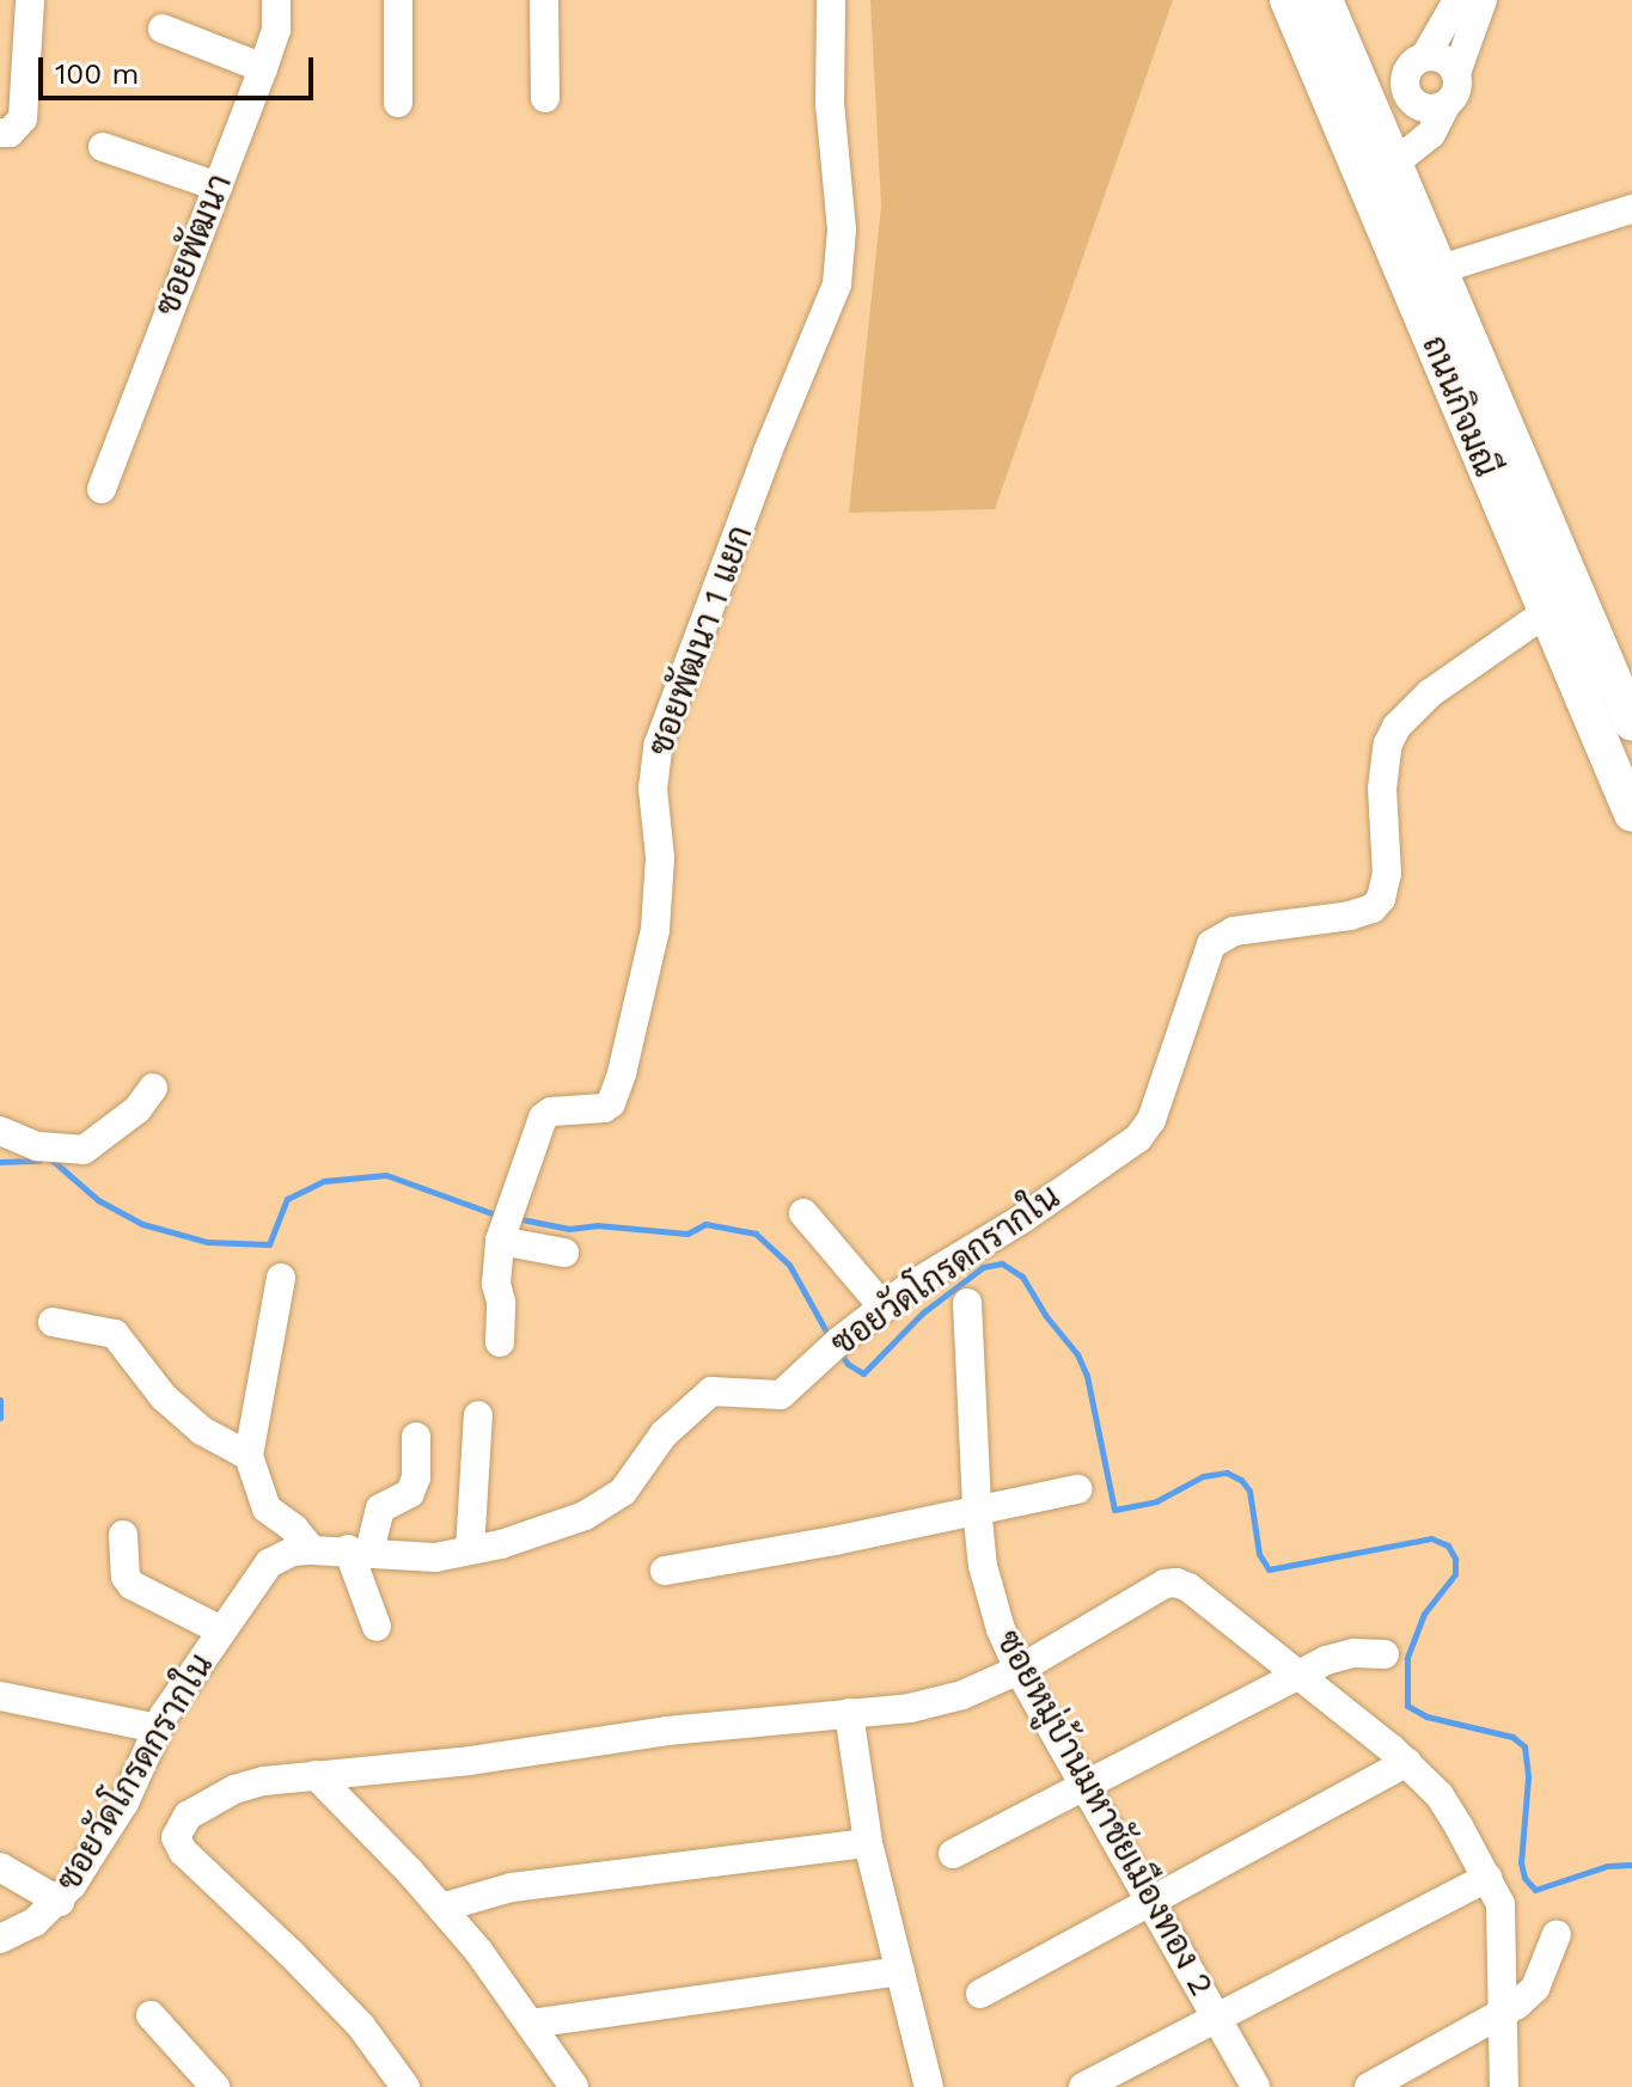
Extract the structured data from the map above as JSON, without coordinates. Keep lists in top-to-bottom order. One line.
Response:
{"streets":{"main road":["ถนนกิจมณี"],"street":["ซอยพัฒนา","ซอยพัฒนา 1 แยก","ซอยวัดโกรดกรากใน","ซอยหมู่บ้านมหาชัยเมืองทอง 2"]},"crossings":[["ถนนกิจมณี","ซอยวัดโกรดกรากใน"]],"scale_bar":"100 m"}
